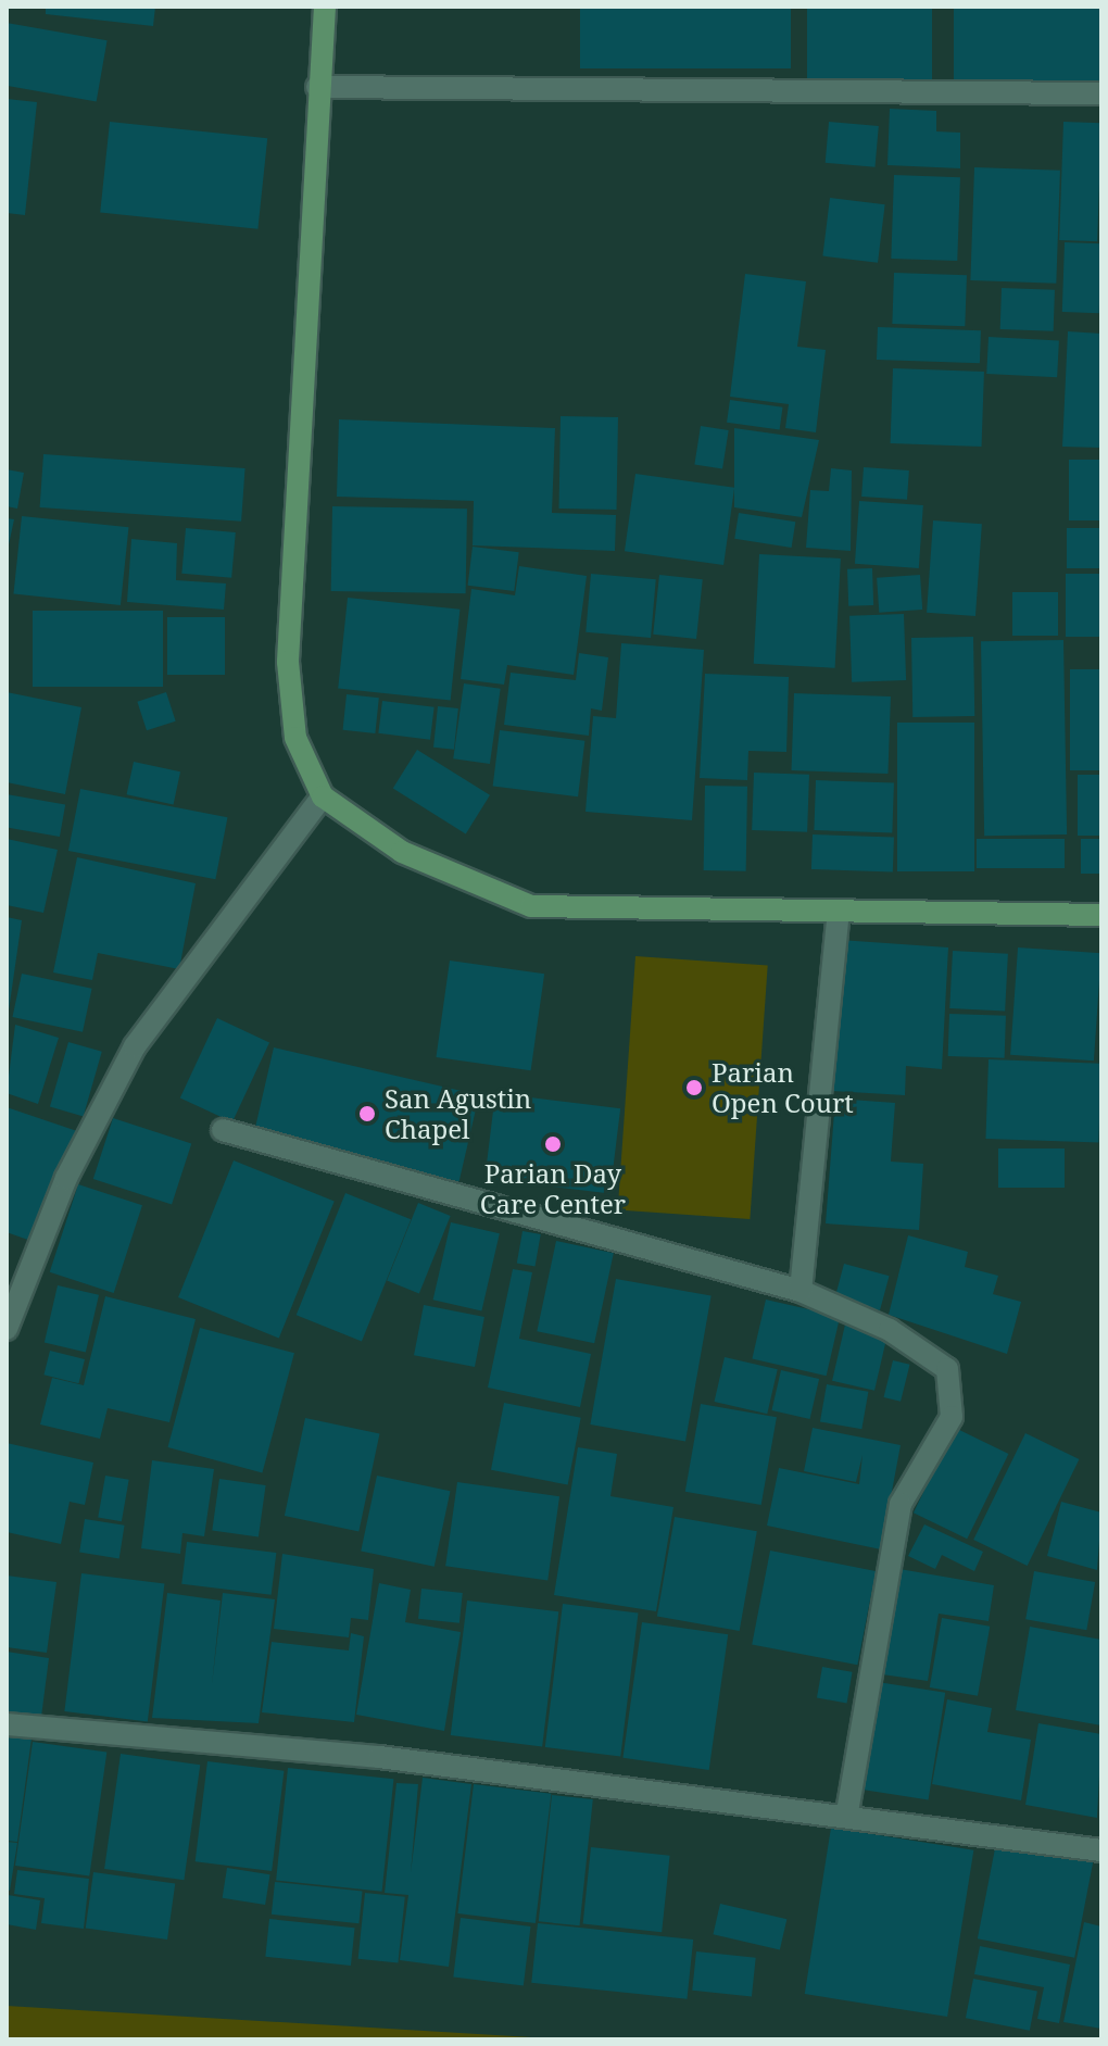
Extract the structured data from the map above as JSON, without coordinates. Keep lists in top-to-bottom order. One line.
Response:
{"places":["Parian Open Court","San Agustin Chapel","Parian Day Care Center"]}
